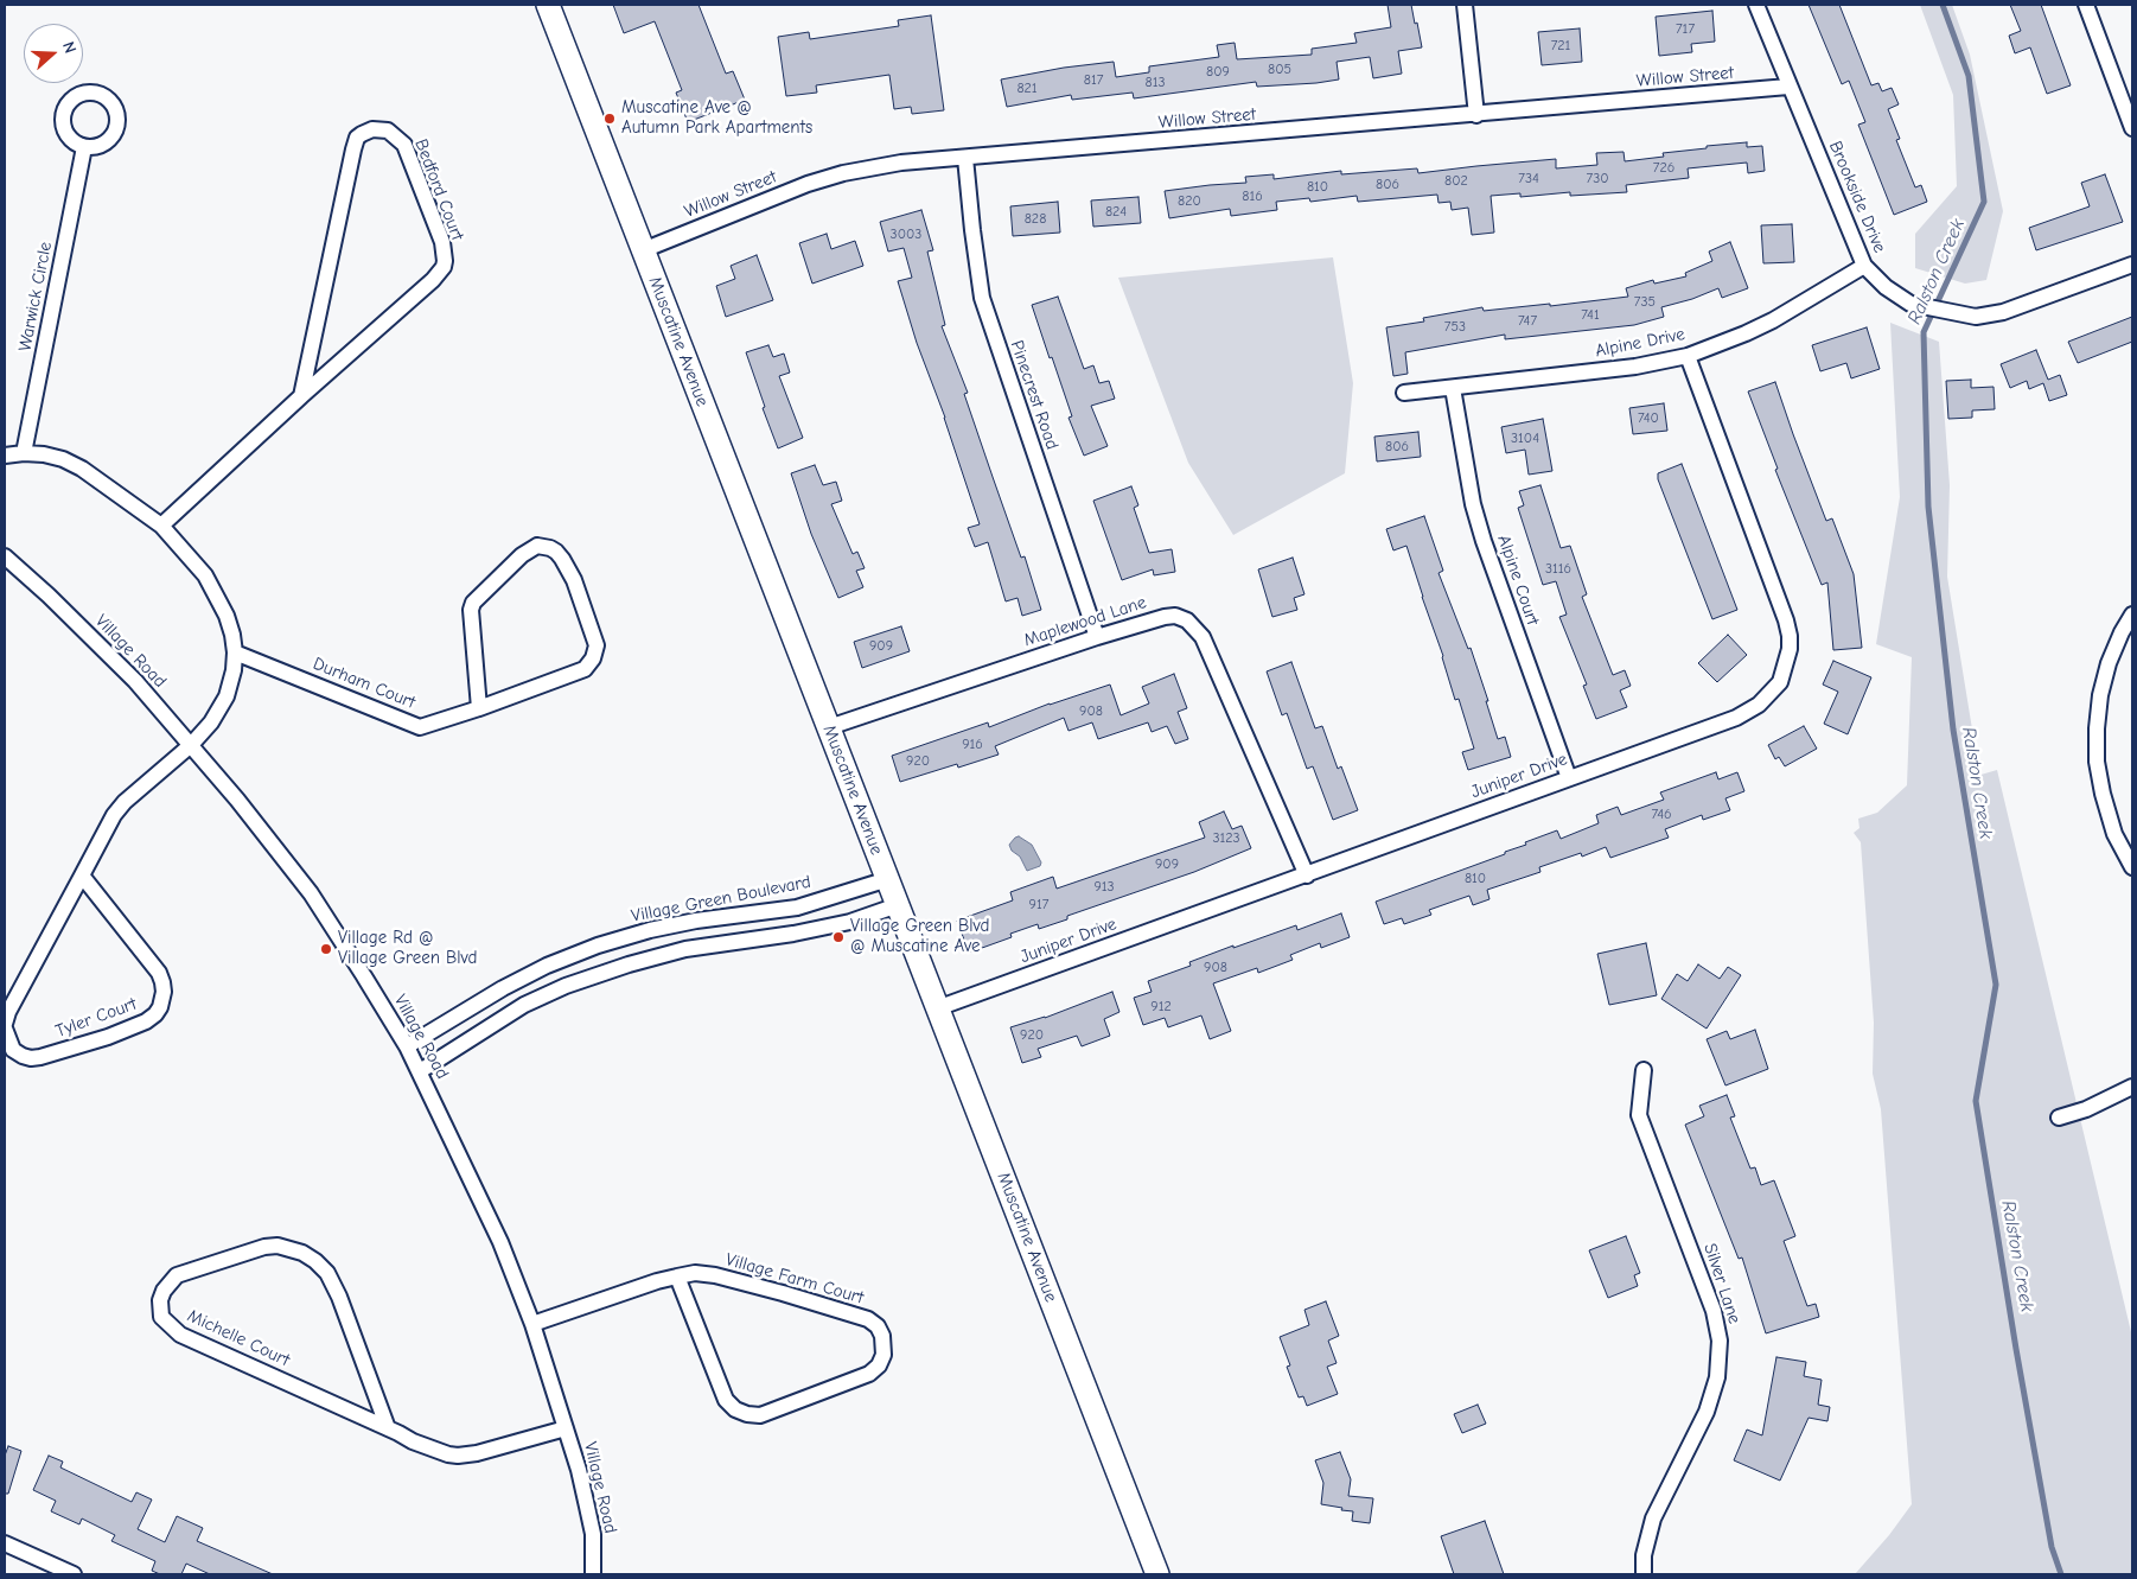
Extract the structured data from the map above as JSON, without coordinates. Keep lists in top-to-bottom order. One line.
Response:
{"streets":{"main road":["Muscatine Avenue"],"street":["Willow Street","Bedford Court","Brookside Drive","Warwick Circle","Alpine Drive","Pinecrest Road","Alpine Court","Maplewood Lane","Village Road","Durham Court","Juniper Drive","Village Green Boulevard","Tyler Court","Village Farm Court","Silver Lane","Michelle Court"]},"crossings":[["Willow Street","Brookside Drive"],["Willow Street","Muscatine Avenue"],["Willow Street","Pinecrest Road"],["Brookside Drive","Alpine Drive"],["Muscatine Avenue","Maplewood Lane"],["Muscatine Avenue","Juniper Drive"],["Muscatine Avenue","Village Green Boulevard"],["Alpine Drive","Alpine Court"],["Alpine Drive","Juniper Drive"],["Pinecrest Road","Maplewood Lane"],["Alpine Court","Juniper Drive"],["Maplewood Lane","Juniper Drive"],["Village Road","Village Green Boulevard"],["Village Road","Village Farm Court"],["Village Road","Michelle Court"]],"water":["Ralston Creek"],"places":["Muscatine Ave @ Autumn Park Apartments","Village Green Blvd @ Muscatine Ave","Village Rd @ Village Green Blvd"],"house_numbers":["717","721","805","809","817","813","821","726","734","730","802","806","810","816","820","824","828","3003","735","741","747","753","740","3104","806","3116","909","908","916","920","746","3123","909","810","913","917","908","912","920"],"north":"right"}
